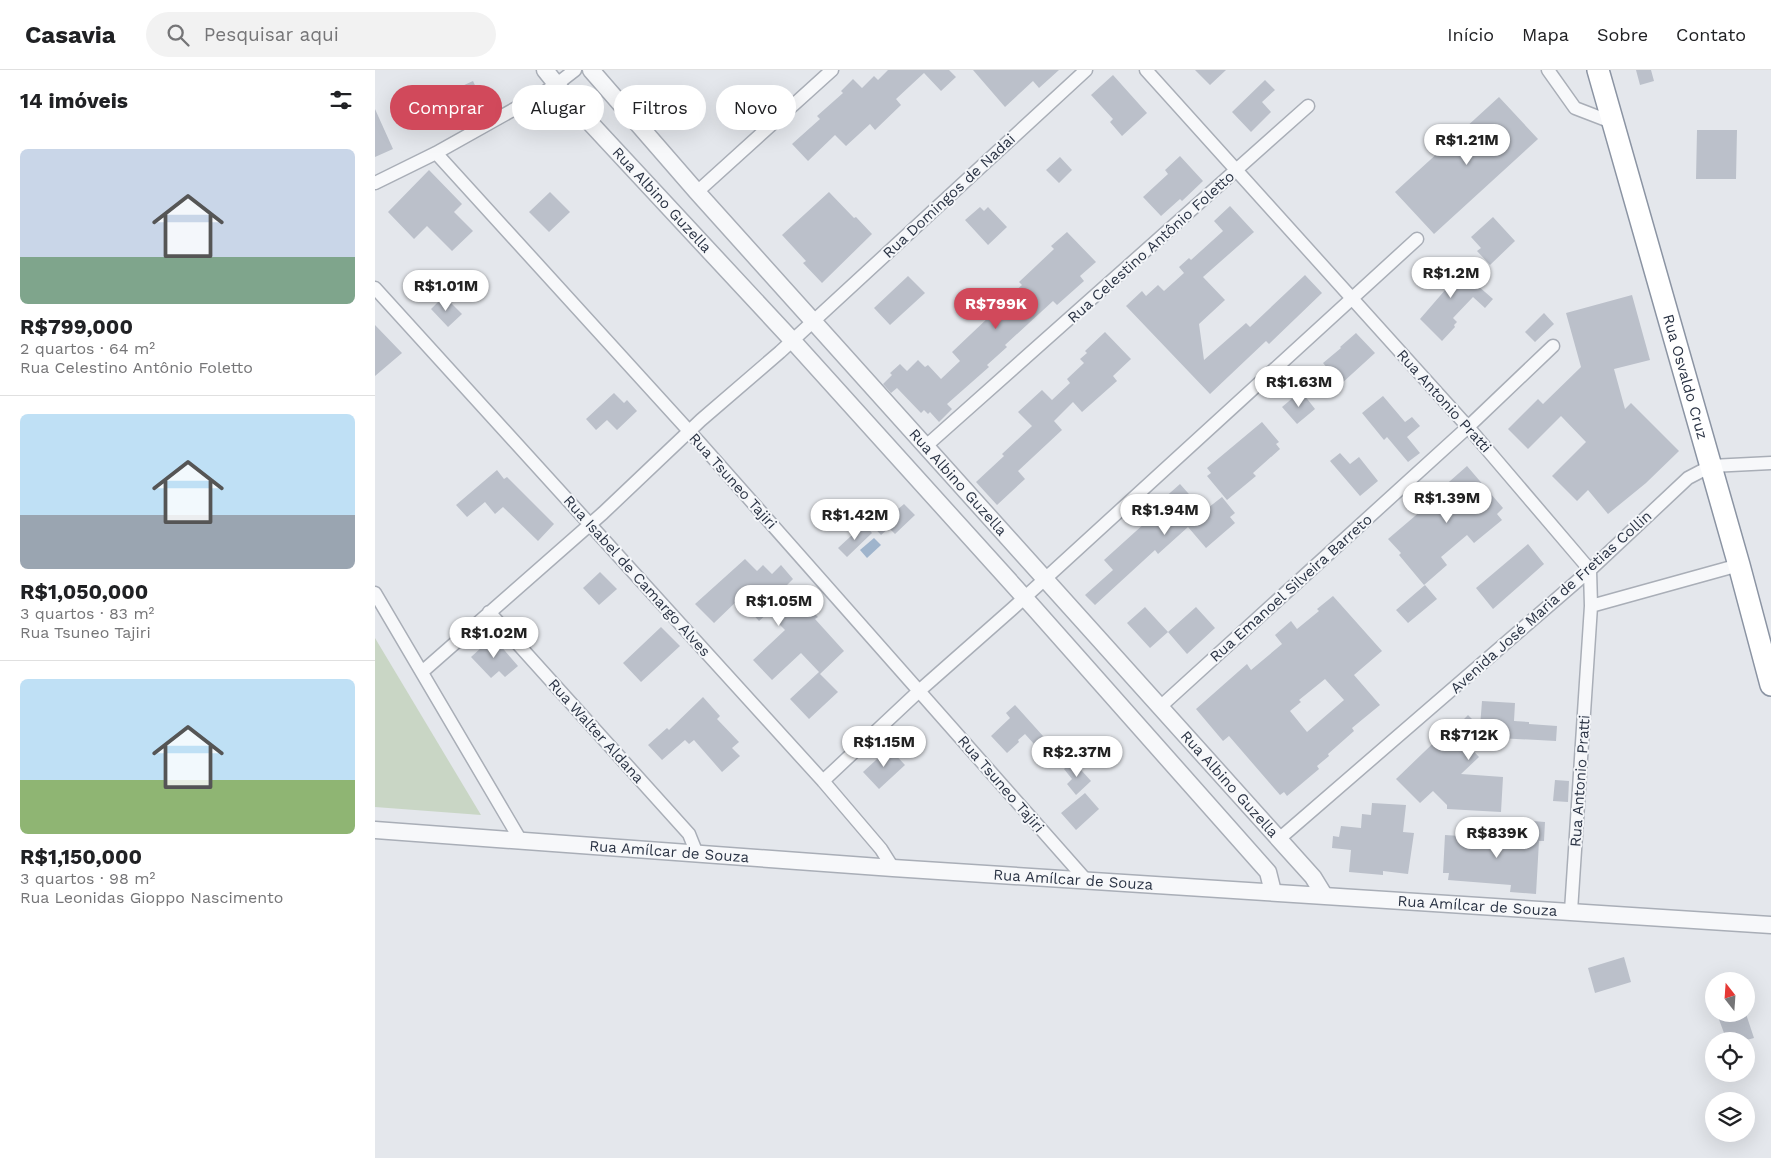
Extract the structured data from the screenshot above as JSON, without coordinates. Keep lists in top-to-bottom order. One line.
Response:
{"streets":{"highway":["Rua Osvaldo Cruz"],"street":["Rua Domingos de Nadai","Rua Albino Guzella","Rua Celestino Antônio Foletto","Rua Antonio Pratti","Rua Tsuneo Tajiri","Rua Isabel de Camargo Alves","Rua Emanoel Silveira Barreto","Avenida José Maria de Fretias Collin","Rua Walter Aldana","Rua Amílcar de Souza"]},"crossings":[["Rua Domingos de Nadai","Rua Albino Guzella"],["Rua Albino Guzella","Rua Celestino Antônio Foletto"],["Rua Albino Guzella","Rua Emanoel Silveira Barreto"],["Rua Albino Guzella","Avenida José Maria de Fretias Collin"],["Rua Albino Guzella","Rua Amílcar de Souza"],["Rua Celestino Antônio Foletto","Rua Antonio Pratti"],["Rua Osvaldo Cruz","Avenida José Maria de Fretias Collin"],["Rua Antonio Pratti","Rua Emanoel Silveira Barreto"],["Rua Antonio Pratti","Avenida José Maria de Fretias Collin"],["Rua Antonio Pratti","Rua Amílcar de Souza"],["Rua Tsuneo Tajiri","Rua Amílcar de Souza"],["Rua Isabel de Camargo Alves","Rua Amílcar de Souza"],["Rua Walter Aldana","Rua Amílcar de Souza"]],"north":"top","page":{"header":"Casavia","search":"Pesquisar aqui","nav":["Início","Mapa","Sobre","Contato"],"heading":"14 imóveis","chip":["Comprar","Alugar","Filtros","Novo"],"price":["R$1.21M","R$1.2M","R$1.01M","R$799K","R$1.63M","R$1.39M","R$1.94M","R$1.42M","R$1.05M","R$1.02M","R$712K","R$1.15M","R$2.37M","R$839K"],"list":[{"name":"R$799,000","note":"2 quartos · 64 m² · Rua Celestino Antônio Foletto"},{"name":"R$1,050,000","note":"3 quartos · 83 m² · Rua Tsuneo Tajiri"},{"name":"R$1,150,000","note":"3 quartos · 98 m² · Rua Leonidas Gioppo Nascimento"}]}}
